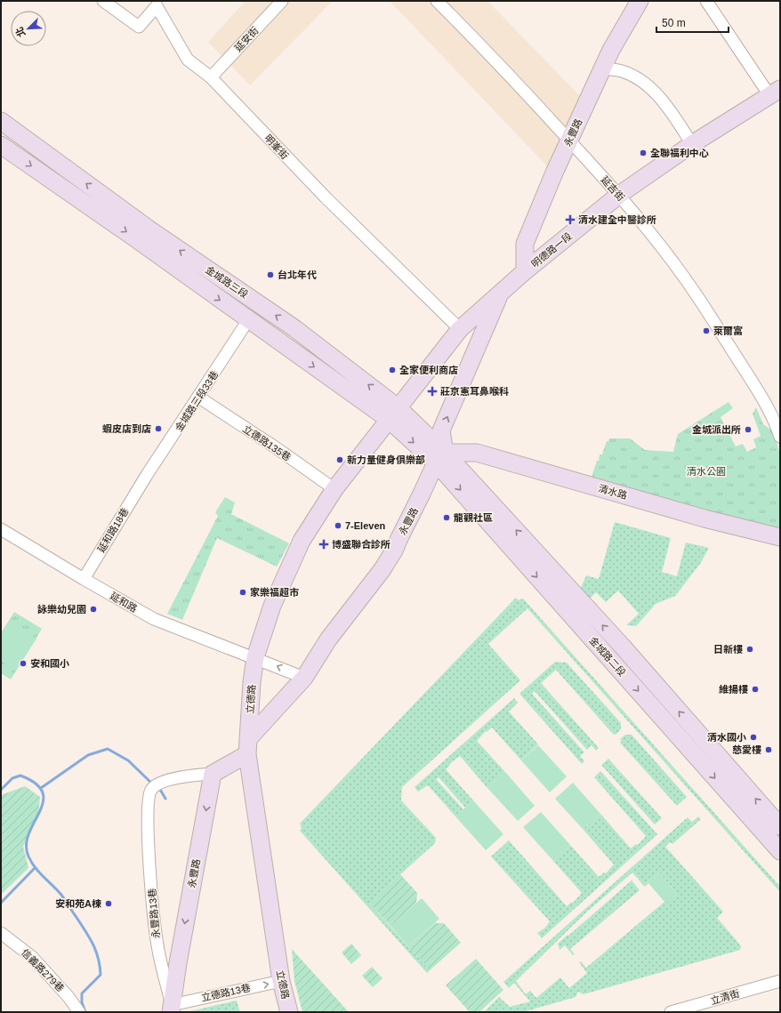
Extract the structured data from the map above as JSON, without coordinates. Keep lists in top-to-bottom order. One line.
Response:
{"streets":{"street":["延安街","永豐路","明峯街","延吉街","明德路一段","金城路三段","金城路三段33巷","立德路135巷","清水路","延和路18巷","延和路","金城路二段","立德路","永豐路13巷","信義路279巷","立德路13巷","立清街"]},"crossings":[["延安街","明峯街"],["永豐路","延吉街"],["永豐路","明德路一段"],["永豐路","金城路三段"],["永豐路","清水路"],["永豐路","延和路"],["永豐路","金城路二段"],["永豐路","立德路"],["永豐路","永豐路13巷"],["永豐路","立德路13巷"],["明峯街","明德路一段"],["延吉街","明德路一段"],["明德路一段","金城路三段"],["明德路一段","立德路"],["金城路三段","金城路三段33巷"],["金城路三段","清水路"],["金城路三段","金城路二段"],["金城路三段","立德路"],["金城路三段33巷","立德路135巷"],["金城路三段33巷","延和路18巷"],["立德路135巷","立德路"],["清水路","金城路二段"],["延和路18巷","延和路"],["延和路","立德路"],["立德路","立德路13巷"],["永豐路13巷","立德路13巷"]],"one_way":["立德路13巷"],"parks":["清水公園"],"places":{"other":["全聯福利中心","台北年代","萊爾富","全家便利商店","蝦皮店到店","金城派出所","新力量健身俱樂部","龍觀社區","7-Eleven","家樂福超市","詠樂幼兒園","日新樓","安和國小","維揚樓","清水國小","慈愛樓","安和苑A棟"],"health":["清水建全中醫診所","莊京憲耳鼻喉科","博盛聯合診所"]},"scale_bar":"50 m","north":"bottom left"}
